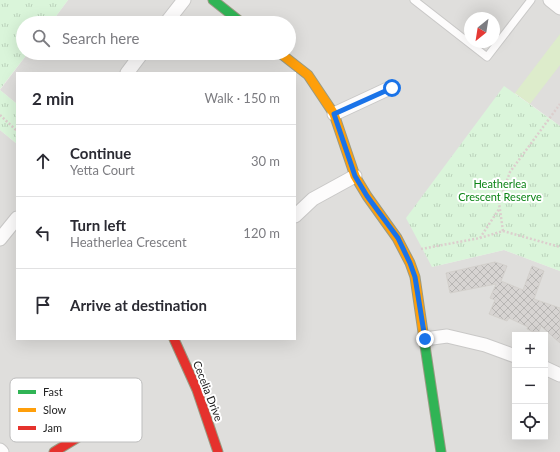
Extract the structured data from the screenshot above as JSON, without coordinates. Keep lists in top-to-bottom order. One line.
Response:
{"streets":{"street":["Cecelia Drive"]},"parks":["Heatherlea Crescent Reserve"],"legend":["Fast","Slow","Jam"],"north":"bottom left","page":{"search":"Search here","heading":["2 min","Walk · 150 m"],"list":[["Continue","Yetta Court","30 m"],["Turn left","Heatherlea Crescent","120 m"],"Arrive at destination"],"map_buttons":["+","−"]}}
